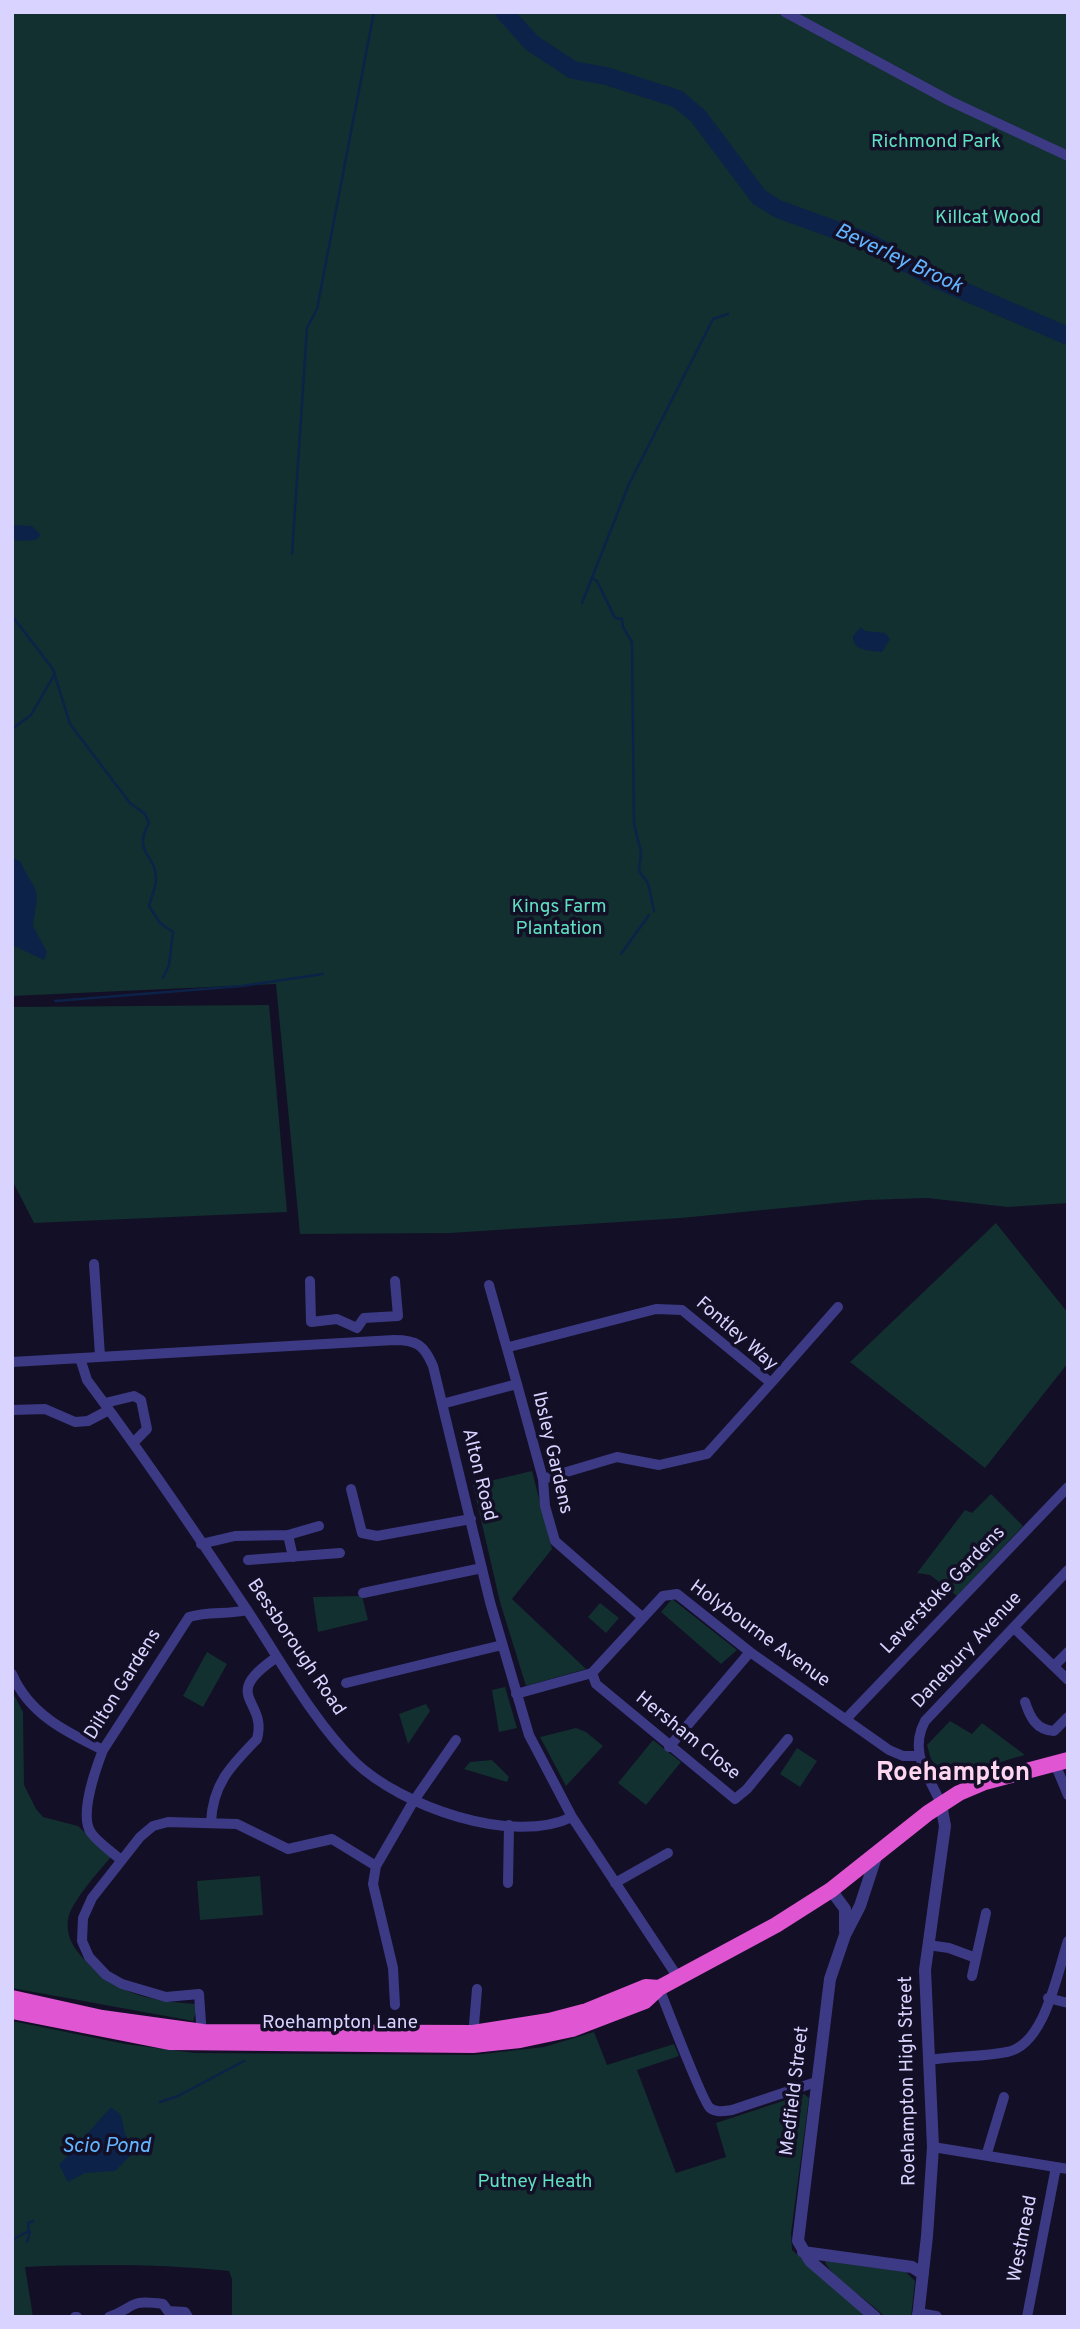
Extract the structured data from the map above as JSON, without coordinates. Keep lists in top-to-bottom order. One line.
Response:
{"streets":{"highway":["Roehampton Lane"],"street":["Fontley Way","Ibsley Gardens","Alton Road","Laverstoke Gardens","Holybourne Avenue","Bessborough Road","Danebury Avenue","Dilton Gardens","Hersham Close","Roehampton High Street","Medfield Street","Westmead"]},"crossings":[["Fontley Way","Ibsley Gardens"],["Ibsley Gardens","Alton Road"],["Ibsley Gardens","Holybourne Avenue"],["Alton Road","Bessborough Road"],["Alton Road","Roehampton Lane"],["Laverstoke Gardens","Holybourne Avenue"],["Holybourne Avenue","Danebury Avenue"],["Holybourne Avenue","Hersham Close"],["Bessborough Road","Dilton Gardens"],["Roehampton Lane","Roehampton High Street"],["Roehampton Lane","Medfield Street"]],"districts":["Roehampton"],"water":["Beverley Brook","Scio Pond"],"parks":["Richmond Park","Killcat Wood","Kings Farm Plantation","Putney Heath"]}
